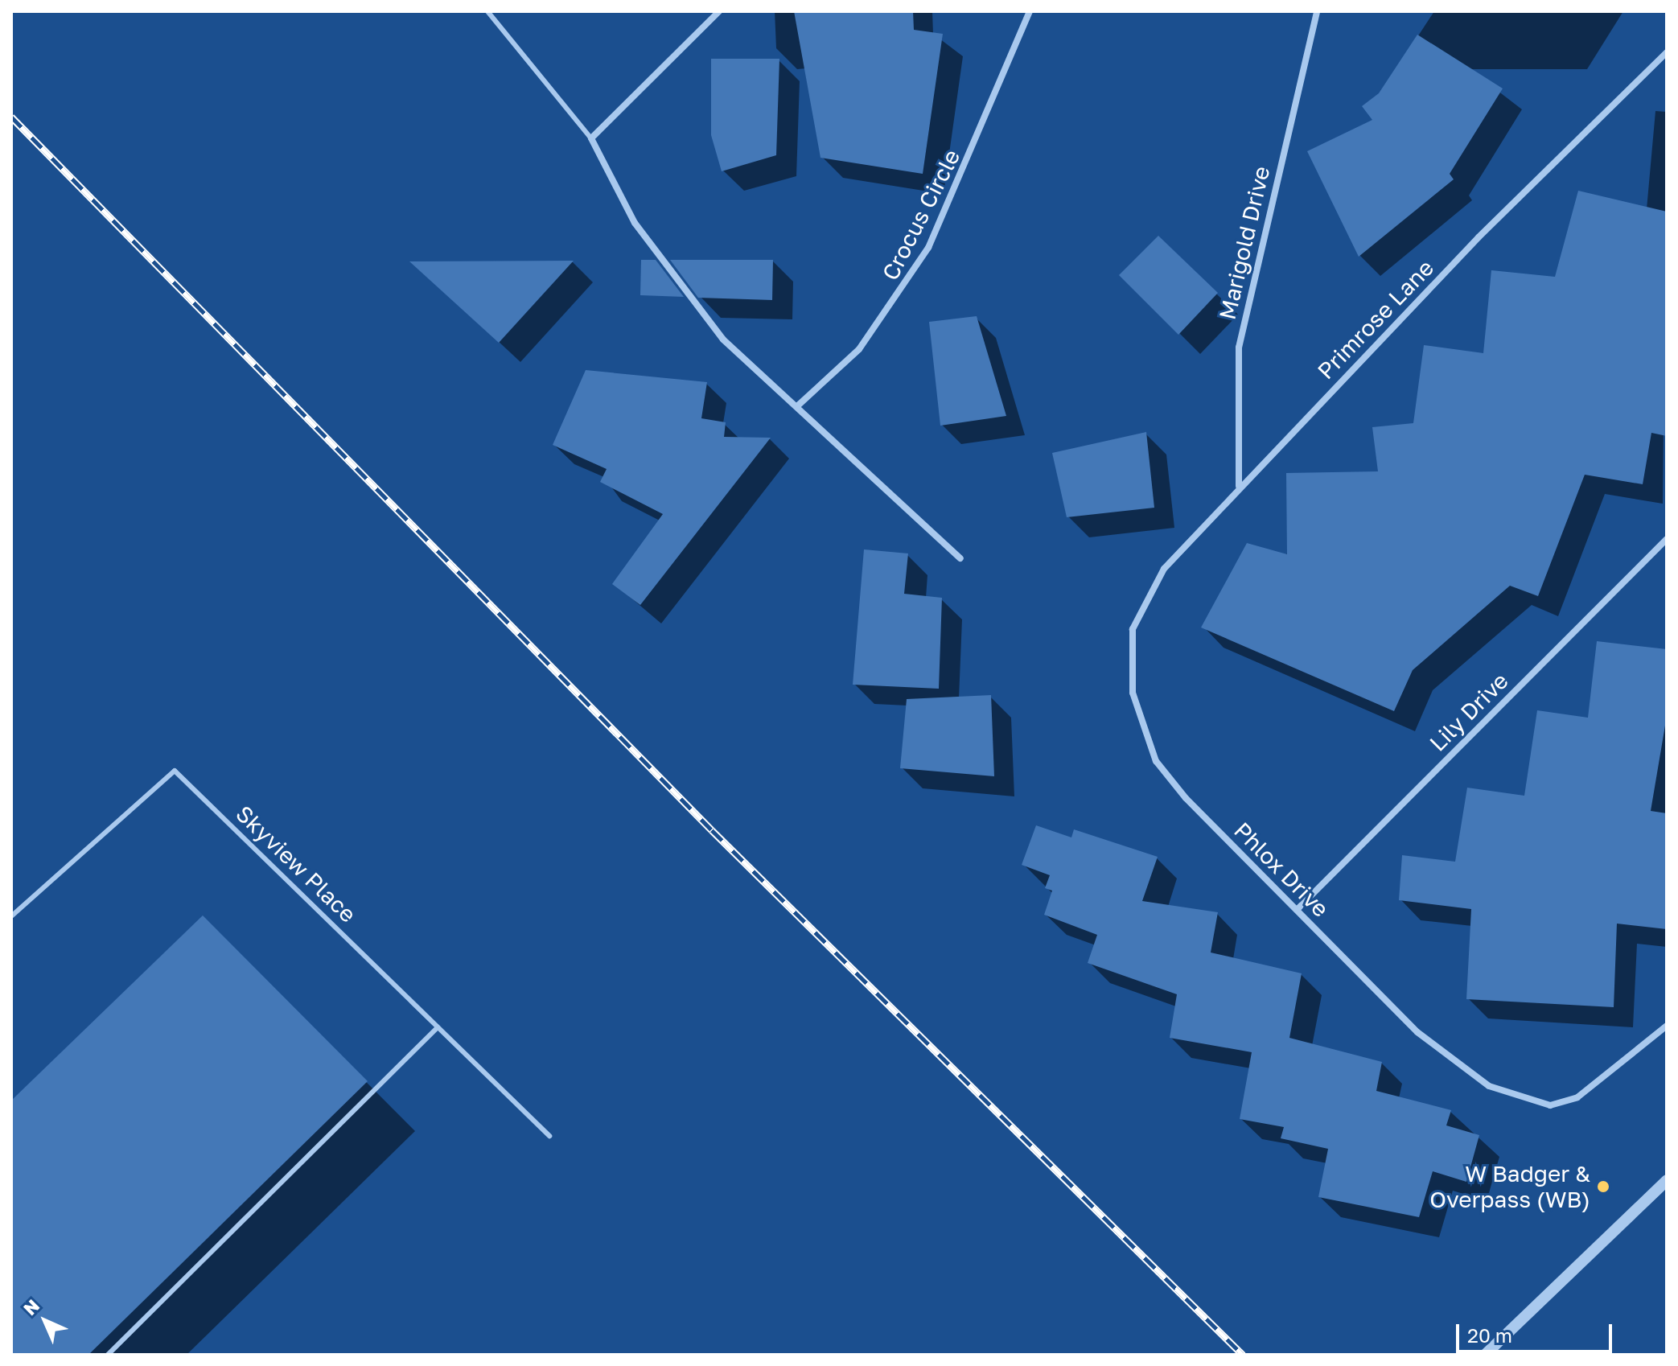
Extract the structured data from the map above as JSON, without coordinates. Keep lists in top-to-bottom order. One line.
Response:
{"streets":{"street":["Crocus Circle","Marigold Drive","Primrose Lane","Lily Drive","Phlox Drive"],"lane":["Skyview Place"]},"crossings":[["Marigold Drive","Primrose Lane"],["Primrose Lane","Phlox Drive"],["Lily Drive","Phlox Drive"]],"places":["W Badger & Overpass (WB)"],"scale_bar":"20 m","north":"top left"}
